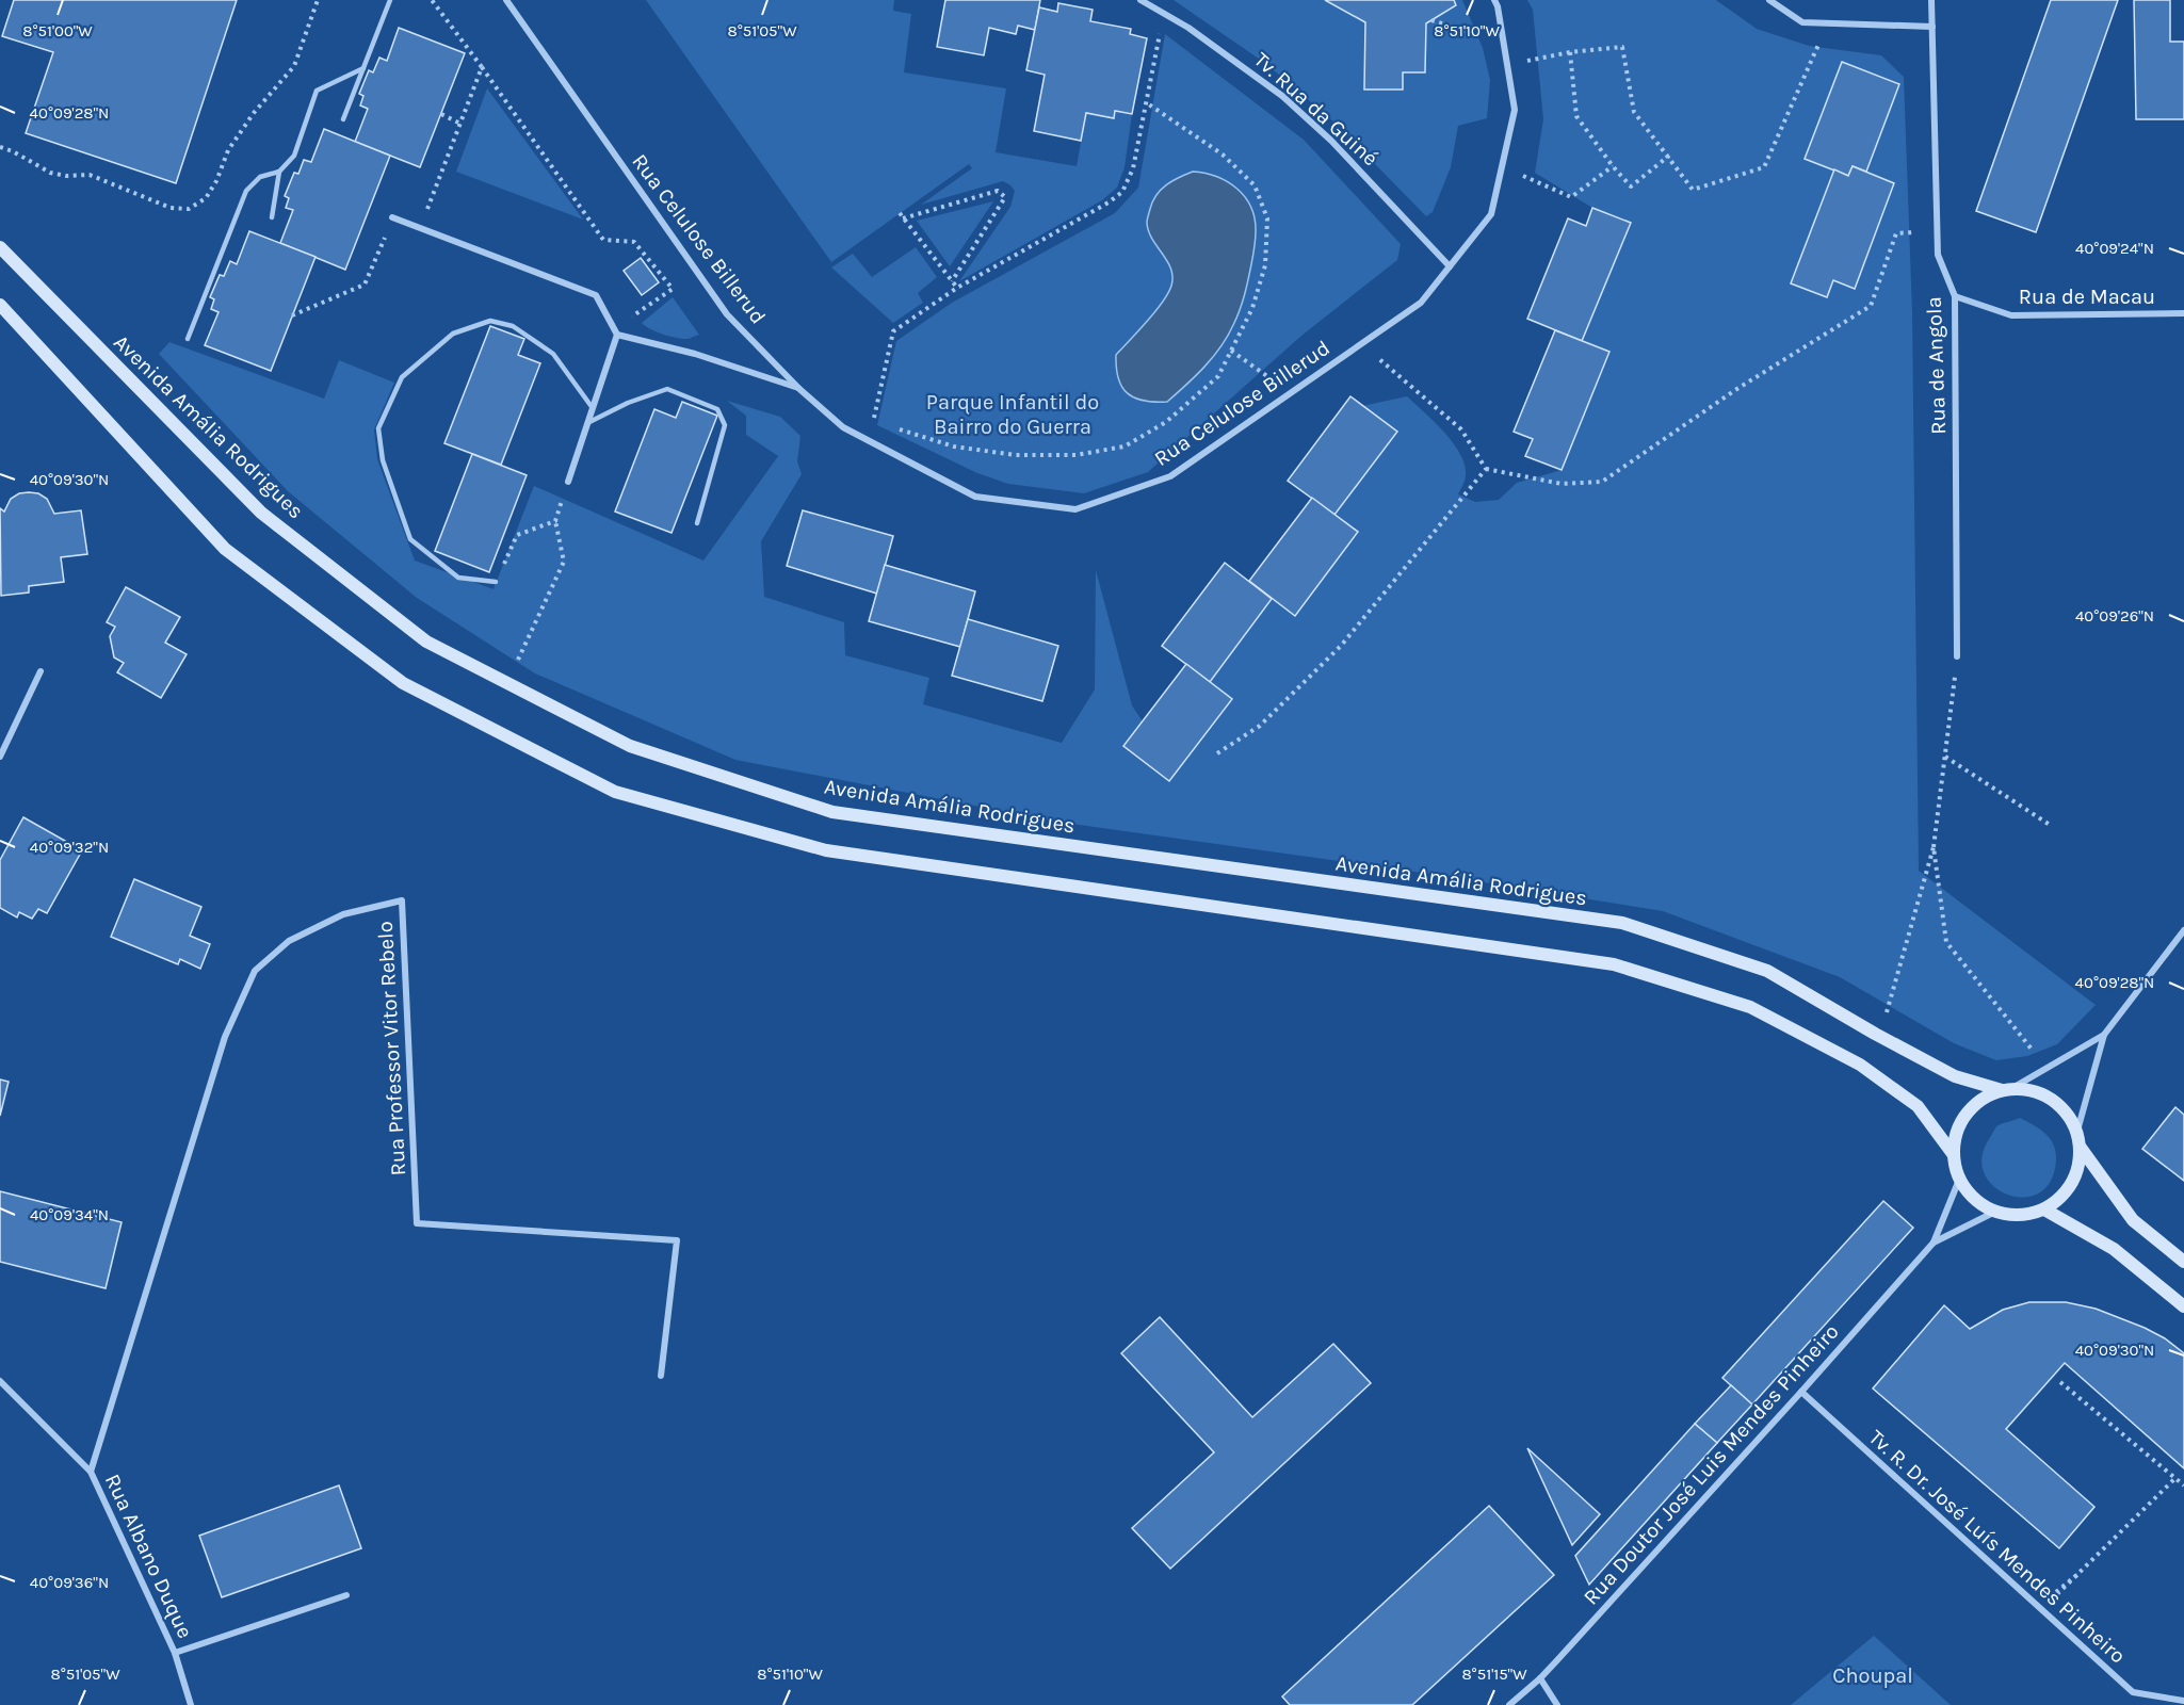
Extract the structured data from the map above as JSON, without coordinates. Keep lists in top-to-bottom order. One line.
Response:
{"streets":{"main road":["Avenida Amália Rodrigues"],"street":["Tv. Rua da Guiné","Rua Celulose Billerud","Rua de Macau","Rua de Angola","Rua Professor Vitor Rebelo","Rua Doutor José Luis Mendes Pinheiro","Tv. R. Dr. José Luís Mendes Pinheiro","Rua Albano Duque"]},"crossings":[["Tv. Rua da Guiné","Rua Celulose Billerud"],["Rua de Macau","Rua de Angola"],["Avenida Amália Rodrigues","Rua Doutor José Luis Mendes Pinheiro"],["Rua Professor Vitor Rebelo","Rua Albano Duque"],["Rua Doutor José Luis Mendes Pinheiro","Tv. R. Dr. José Luís Mendes Pinheiro"]],"parks":["Parque Infantil do Bairro do Guerra","Choupal"],"coordinates":["8°51'05\"W","8°51'10\"W","8°51'00\"W","40°09'28\"N","40°09'24\"N","40°09'30\"N","40°09'26\"N","40°09'32\"N","40°09'34\"N","40°09'36\"N","8°51'15\"W"]}
